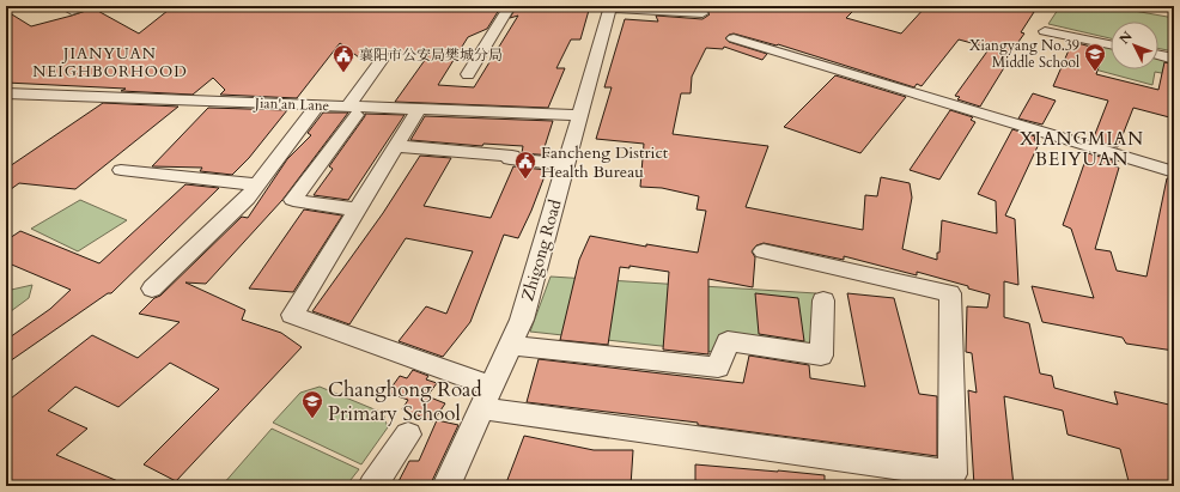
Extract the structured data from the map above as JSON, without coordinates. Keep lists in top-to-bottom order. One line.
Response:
{"streets":{"street":["Jian'an Lane","Zhigong Road"]},"crossings":[["Jian'an Lane","Zhigong Road"]],"districts":["JIANYUAN NEIGHBORHOOD","XIANGMIAN BEIYUAN"],"places":{"school or university":["Xiangyang No.39 Middle School","Changhong Road Primary School"],"public building":["襄阳市公安局樊城分局","Fancheng District Health Bureau"]},"north":"top left"}
